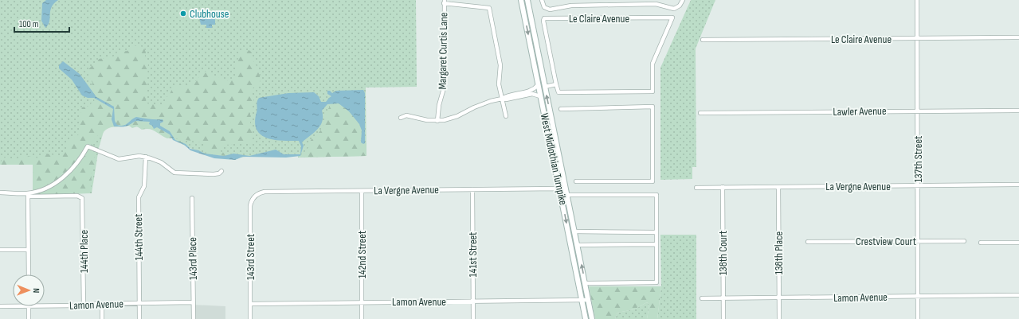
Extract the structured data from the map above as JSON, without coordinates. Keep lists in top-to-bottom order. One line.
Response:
{"streets":{"main road":["West Midlothian Turnpike"],"street":["Le Claire Avenue","Margaret Curtis Lane","Lawler Avenue","137th Street","La Vergne Avenue","144th Street","Crestview Court","144th Place","138th Court","138th Place","142nd Street","141st Street","143rd Street","143rd Place","Lamon Avenue"]},"crossings":[["Le Claire Avenue","137th Street"],["Lawler Avenue","137th Street"],["West Midlothian Turnpike","La Vergne Avenue"],["West Midlothian Turnpike","Lamon Avenue"],["137th Street","La Vergne Avenue"],["137th Street","Crestview Court"],["137th Street","Lamon Avenue"],["La Vergne Avenue","138th Court"],["La Vergne Avenue","138th Place"],["La Vergne Avenue","142nd Street"],["La Vergne Avenue","141st Street"],["La Vergne Avenue","143rd Street"],["144th Street","Lamon Avenue"],["144th Place","Lamon Avenue"],["138th Court","Lamon Avenue"],["138th Place","Lamon Avenue"],["142nd Street","Lamon Avenue"],["141st Street","Lamon Avenue"],["143rd Street","Lamon Avenue"],["143rd Place","Lamon Avenue"]],"places":["Clubhouse"],"scale_bar":"100 m","north":"right"}
